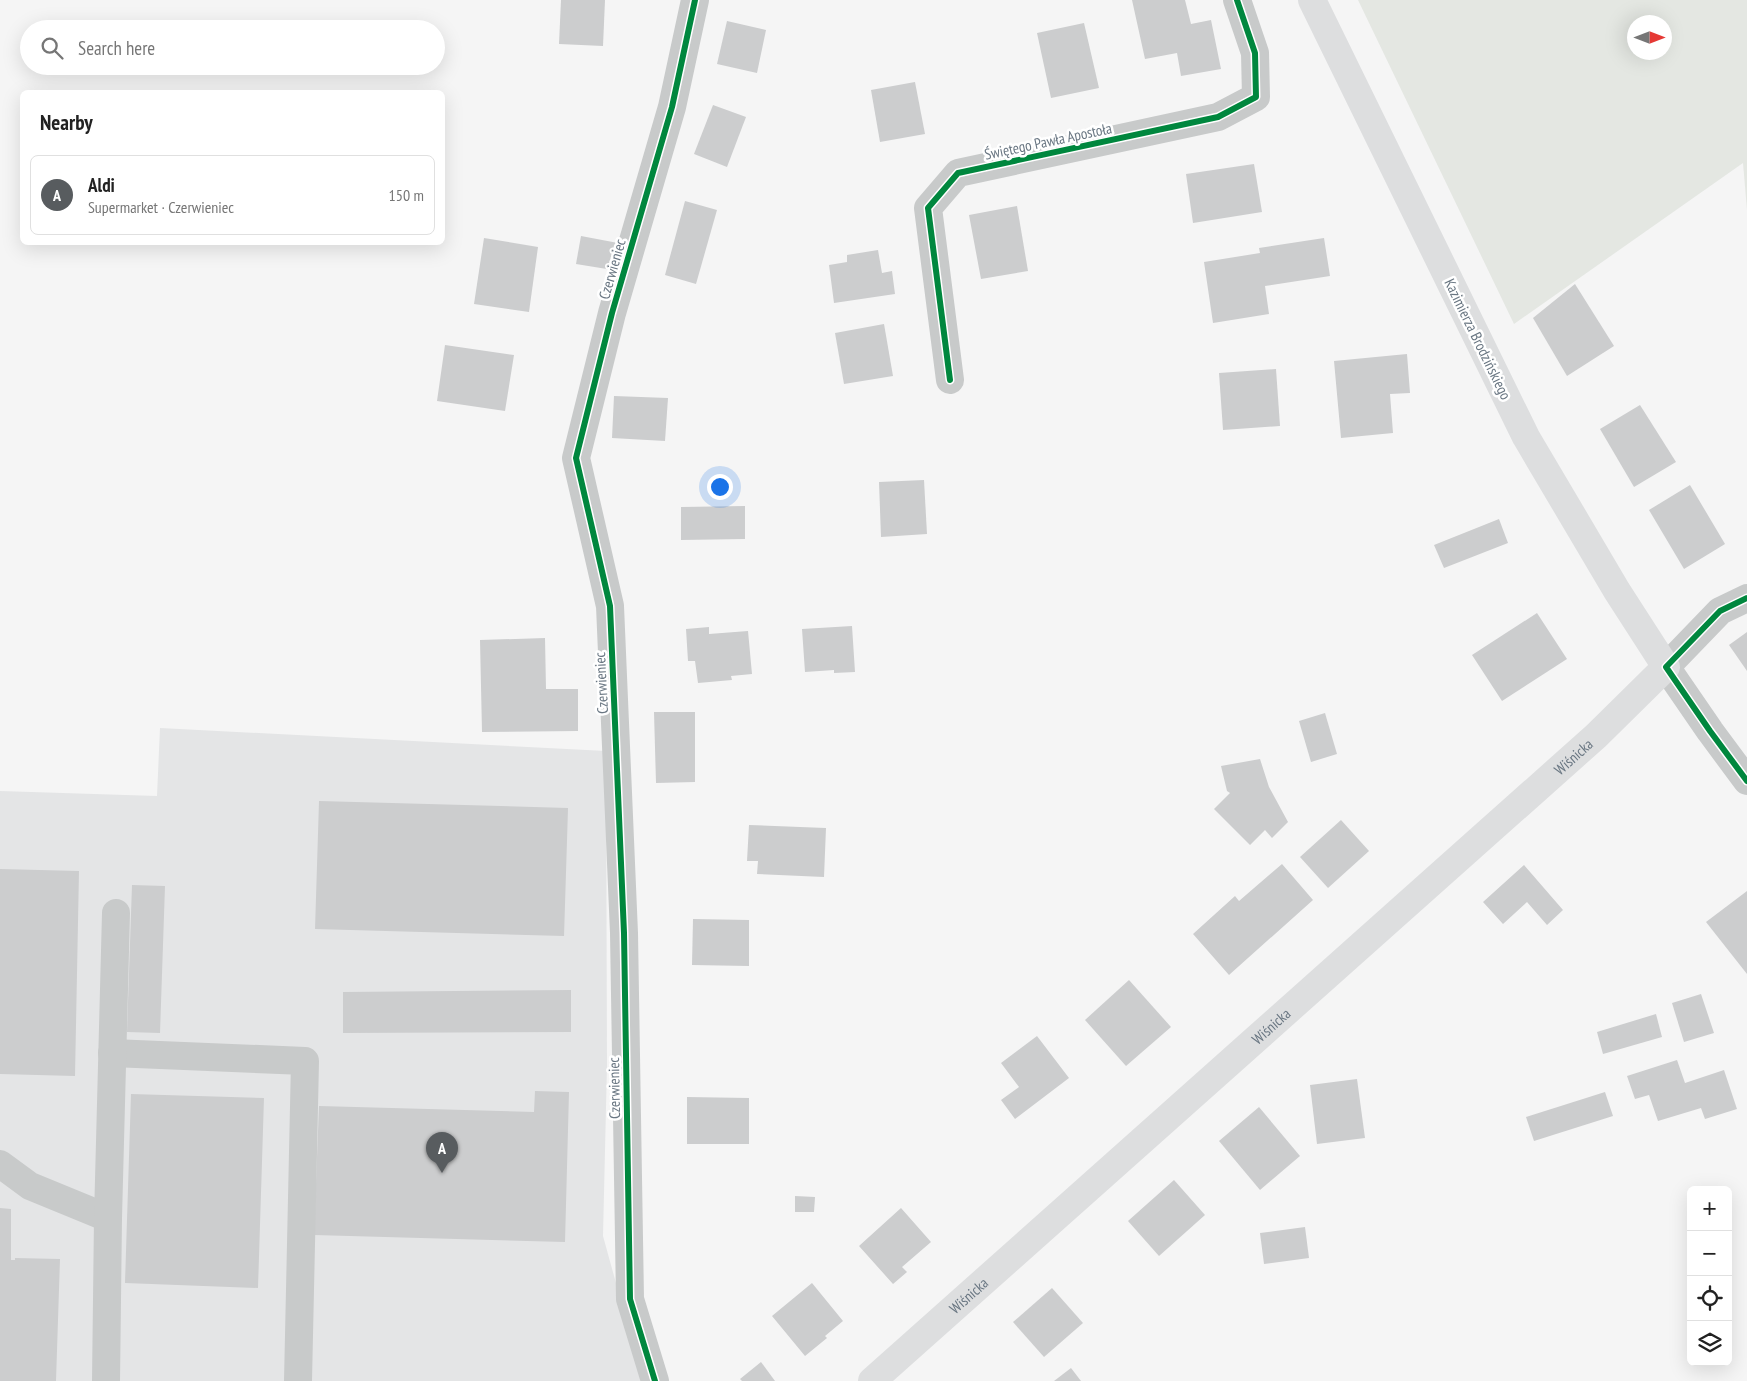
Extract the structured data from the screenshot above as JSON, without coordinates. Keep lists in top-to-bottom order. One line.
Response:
{"streets":{"main road":["Kazimierza Brodzińskiego","Wiśnicka"],"street":["Świętego Pawła Apostoła","Czerwieniec"]},"crossings":[["Kazimierza Brodzińskiego","Wiśnicka"]],"north":"right","page":{"search":"Search here","heading":"Nearby","list":[{"mark":"A","name":"Aldi","note":"Supermarket · Czerwieniec","value":"150 m"}],"pins":"A","map_buttons":["+","−"]}}
